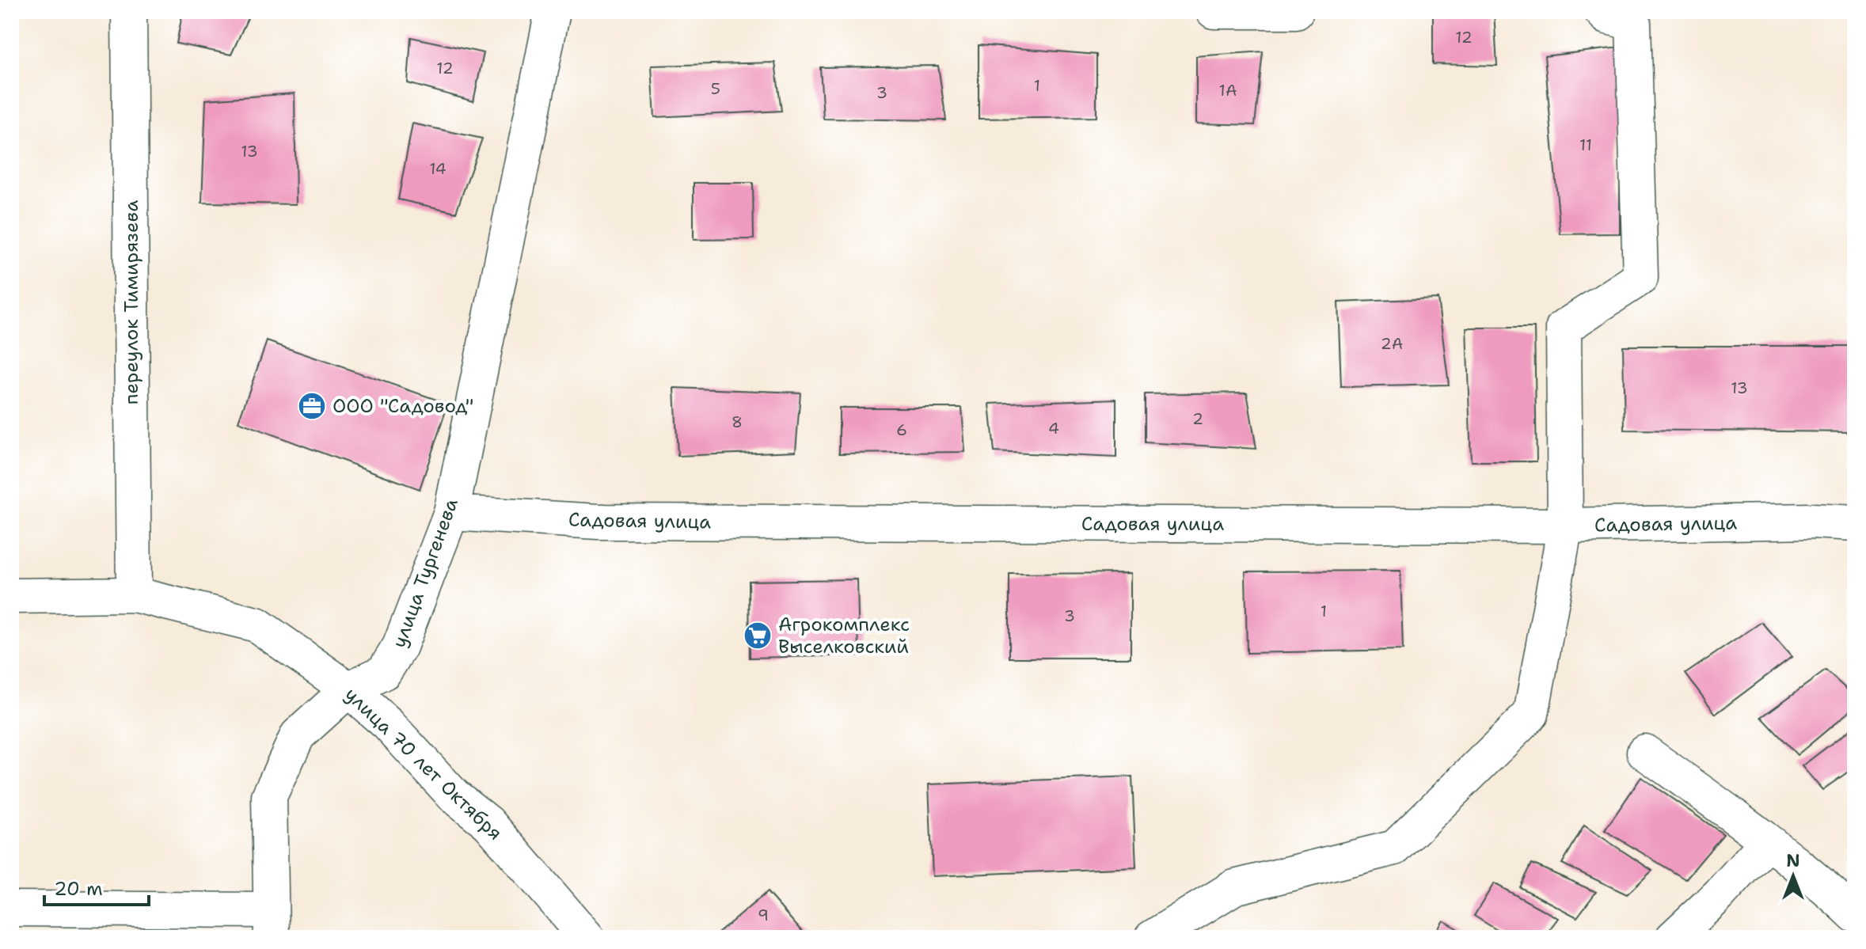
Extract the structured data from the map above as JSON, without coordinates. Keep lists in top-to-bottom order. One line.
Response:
{"streets":{"street":["переулок Тимирязева","Садовая улица","улица Тургенева","улица 70 лет Октября"]},"crossings":[["переулок Тимирязева","улица 70 лет Октября"],["Садовая улица","улица Тургенева"],["улица Тургенева","улица 70 лет Октября"]],"places":{"office":["ООО \"Садовод\""],"supermarket":["Агрокомплекс Выселковский"]},"house_numbers":["12","12","1","5","1А","3","11","13","14","2А","13","2","8","4","6","1","3","9"],"scale_bar":"20 m","north":"top"}
